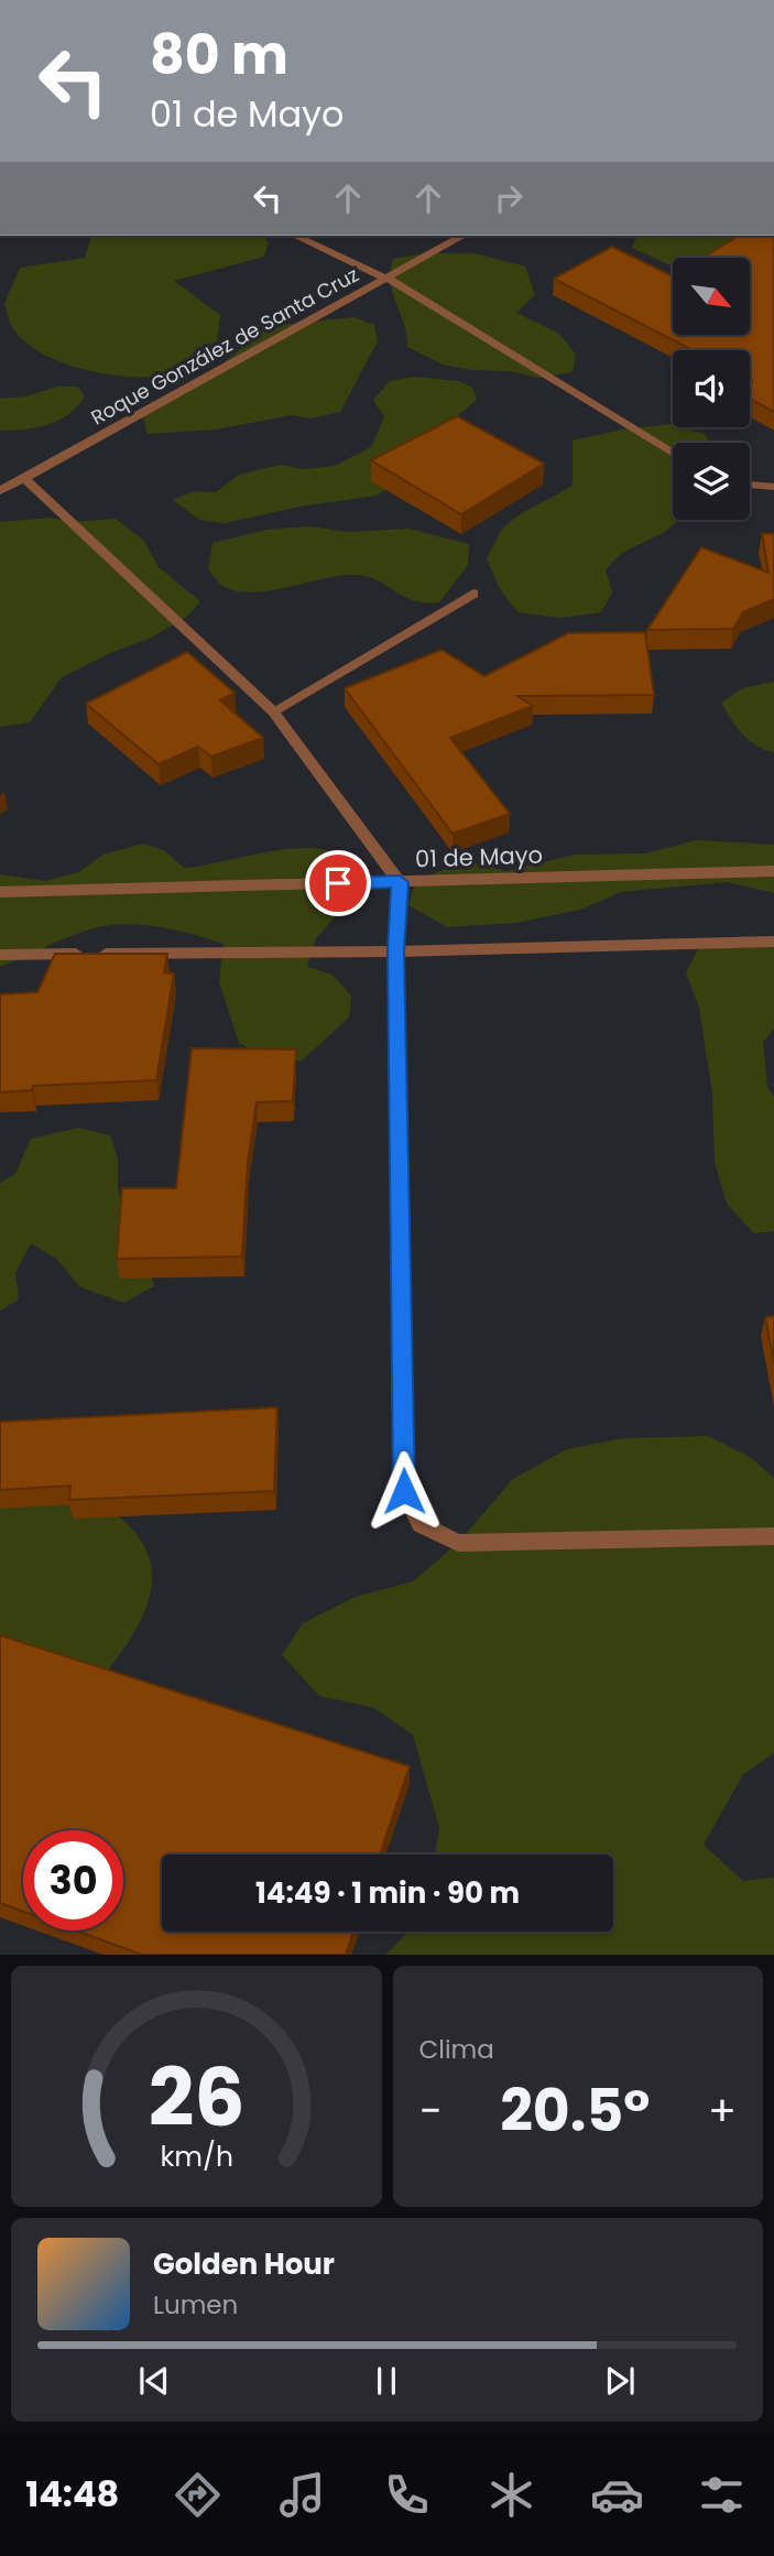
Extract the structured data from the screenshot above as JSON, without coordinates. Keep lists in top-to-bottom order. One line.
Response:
{"streets":{"street":["Roque González de Santa Cruz","01 de Mayo"]},"north":"bottom right","page":{"turn":["80 m","01 de Mayo"],"limit":"30","trip":"14:49 · 1 min · 90 m","tile":"Clima","heat":["−","20.5°","+"],"song":["Golden Hour","Lumen"],"tabs":"14:48","gauge":["26","km/h"]}}
